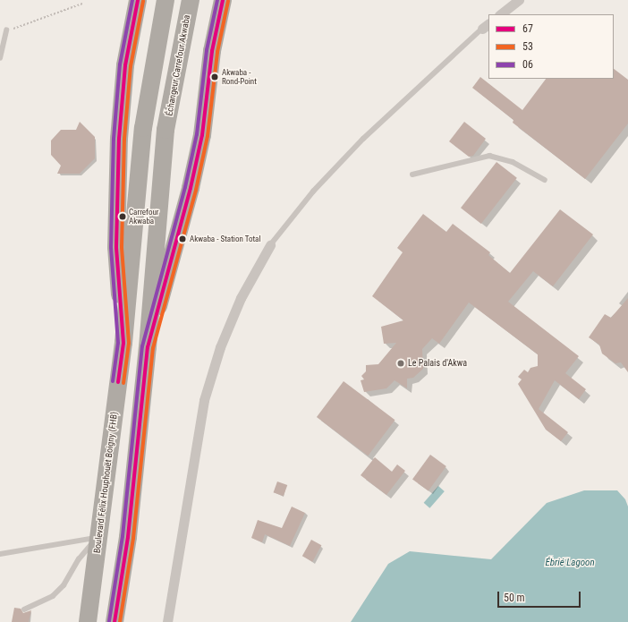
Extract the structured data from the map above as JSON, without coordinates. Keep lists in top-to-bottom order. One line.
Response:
{"streets":{"highway":["Échangeur Carrefour Akwaba","Boulevard Félix Houphouët Boigny (FHB)"]},"water":["Ébrié Lagoon"],"places":["Akwaba - Rond-Point","Carrefour Akwaba","Akwaba - Station Total","Le Palais d'Akwa"],"lines":["transit line 67","transit line 06","transit line 53"],"legend":["67","53","06"],"scale_bar":"50 m"}
